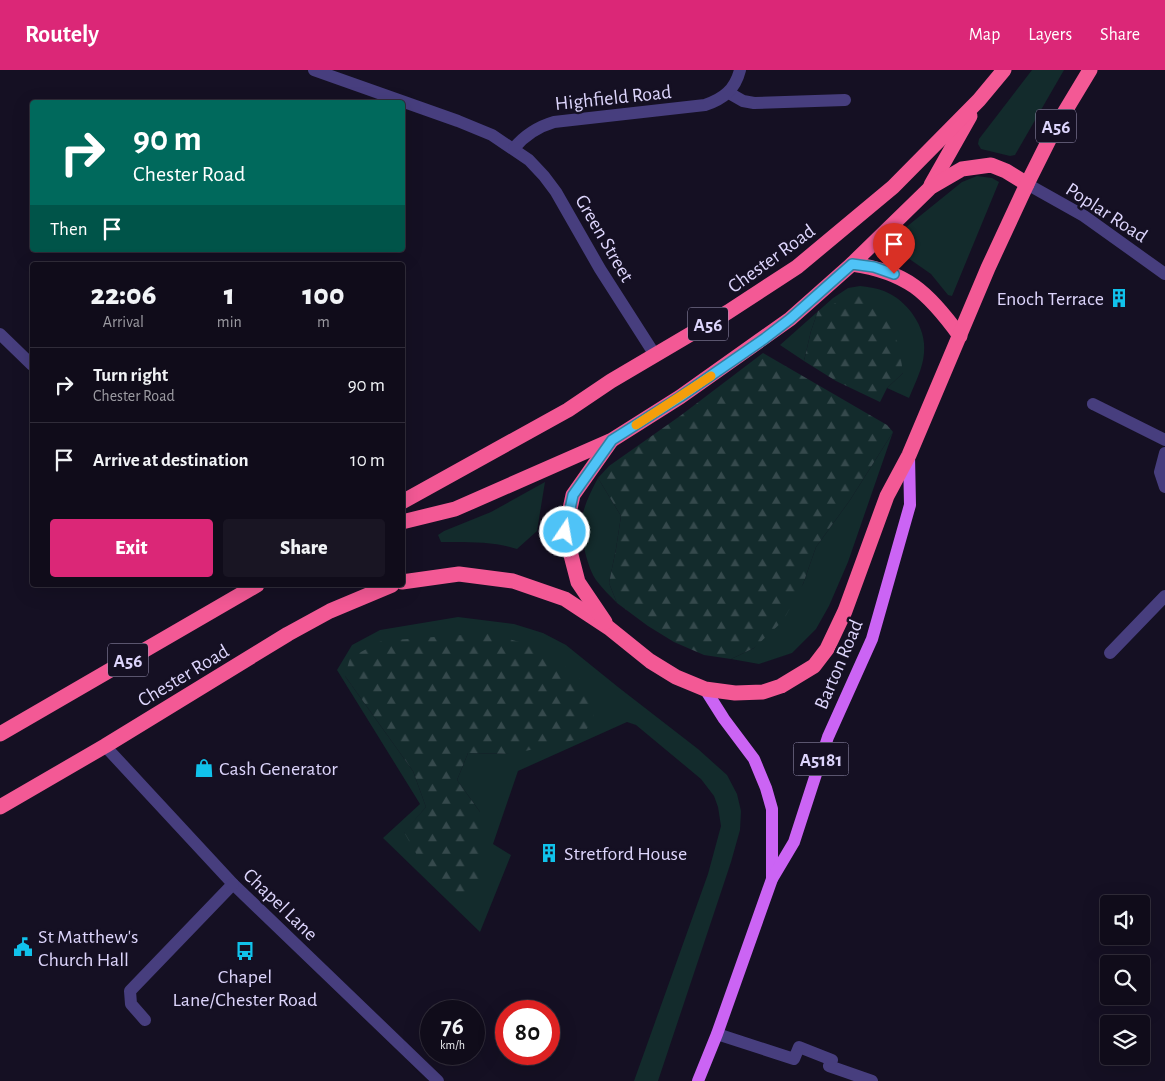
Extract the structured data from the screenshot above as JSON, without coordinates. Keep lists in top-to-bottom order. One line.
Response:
{"streets":{"highway":["A56","Chester Road"],"main road":["Barton Road","A5181"],"street":["Highfield Road","Poplar Road","Green Street","Chapel Lane"]},"crossings":[["Highfield Road","Green Street"],["Poplar Road","Chester Road"],["Green Street","Chester Road"],["Chester Road","Barton Road"],["Chester Road","Chapel Lane"]],"places":{"building":["Enoch Terrace","Stretford House"],"shop":["Cash Generator"],"public building":["St Matthew's Church Hall"],"bus stop":["Chapel Lane/Chester Road"]},"page":{"header":"Routely","nav":["Map","Layers","Share"],"turn":["90 m","Chester Road"],"then":"Then","eta":["22:06","Arrival","1","min","100","m"],"list":[{"name":"Turn right","note":"Chester Road","value":"90 m"},{"name":"Arrive at destination","value":"10 m"}],"buttons":["Exit","Share"],"speed":"76 km/h","limit":"80"}}
